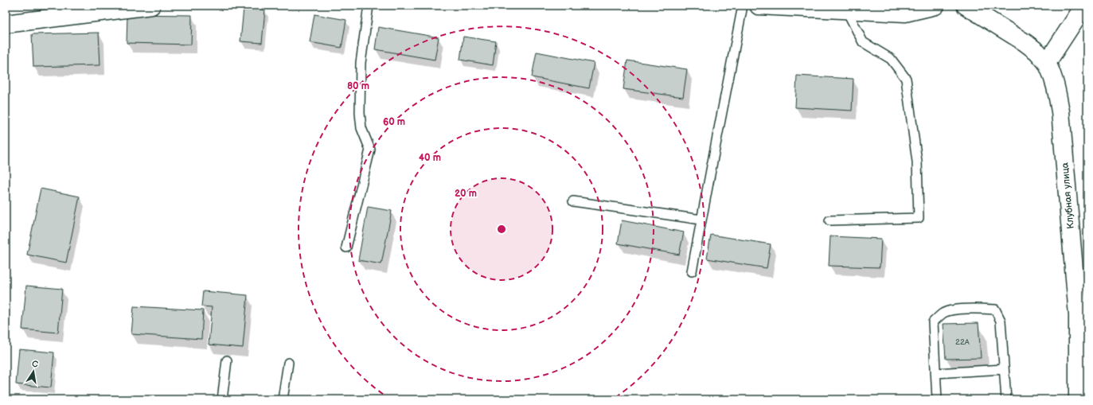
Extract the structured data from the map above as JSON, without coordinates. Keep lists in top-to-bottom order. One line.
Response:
{"streets":{"street":["Клубная улица"]},"house_numbers":["22А"],"north":"top","rings":["80 m","60 m","40 m","20 m"]}
